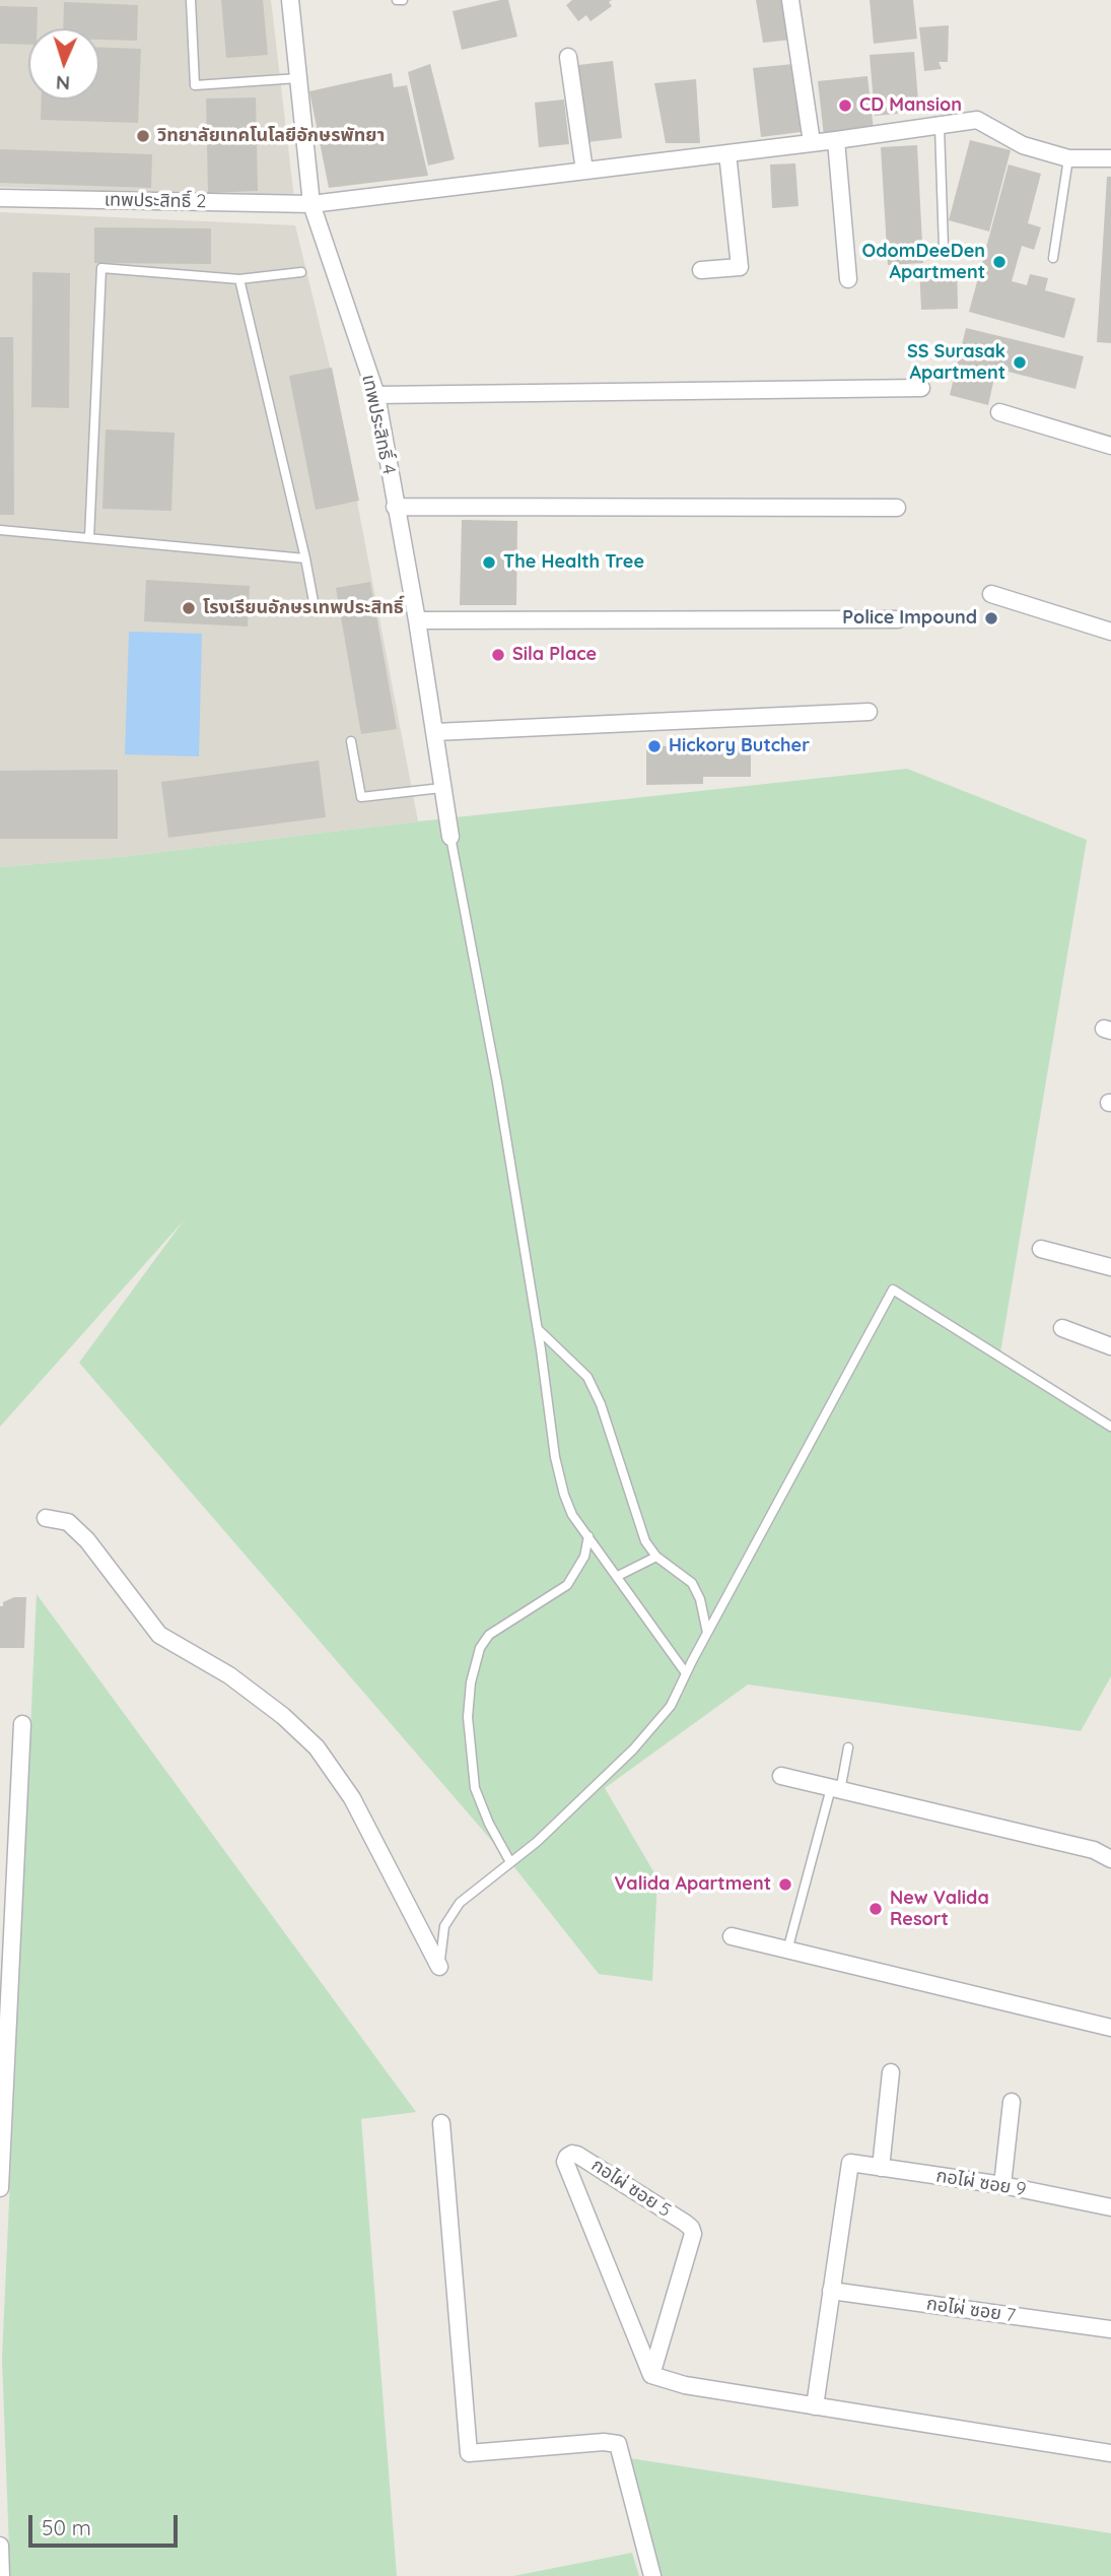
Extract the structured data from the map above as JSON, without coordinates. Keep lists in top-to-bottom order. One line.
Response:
{"streets":{"street":["เทพประสิทธิ์ 2","เทพประสิทธิ์ 4","กอไผ่ ซอย 9","กอไผ่ ซอย 5","กอไผ่ ซอย 7"]},"crossings":[["เทพประสิทธิ์ 2","เทพประสิทธิ์ 4"],["กอไผ่ ซอย 9","กอไผ่ ซอย 7"]],"places":["CD Mansion","วิทยาลัยเทคโนโลยีอักษรพัทยา","OdomDeeDen Apartment","SS Surasak Apartment","The Health Tree","โรงเรียนอักษรเทพประสิทธิ์","Police Impound","Sila Place","Hickory Butcher","Valida Apartment","New Valida Resort"],"scale_bar":"50 m","north":"bottom"}
